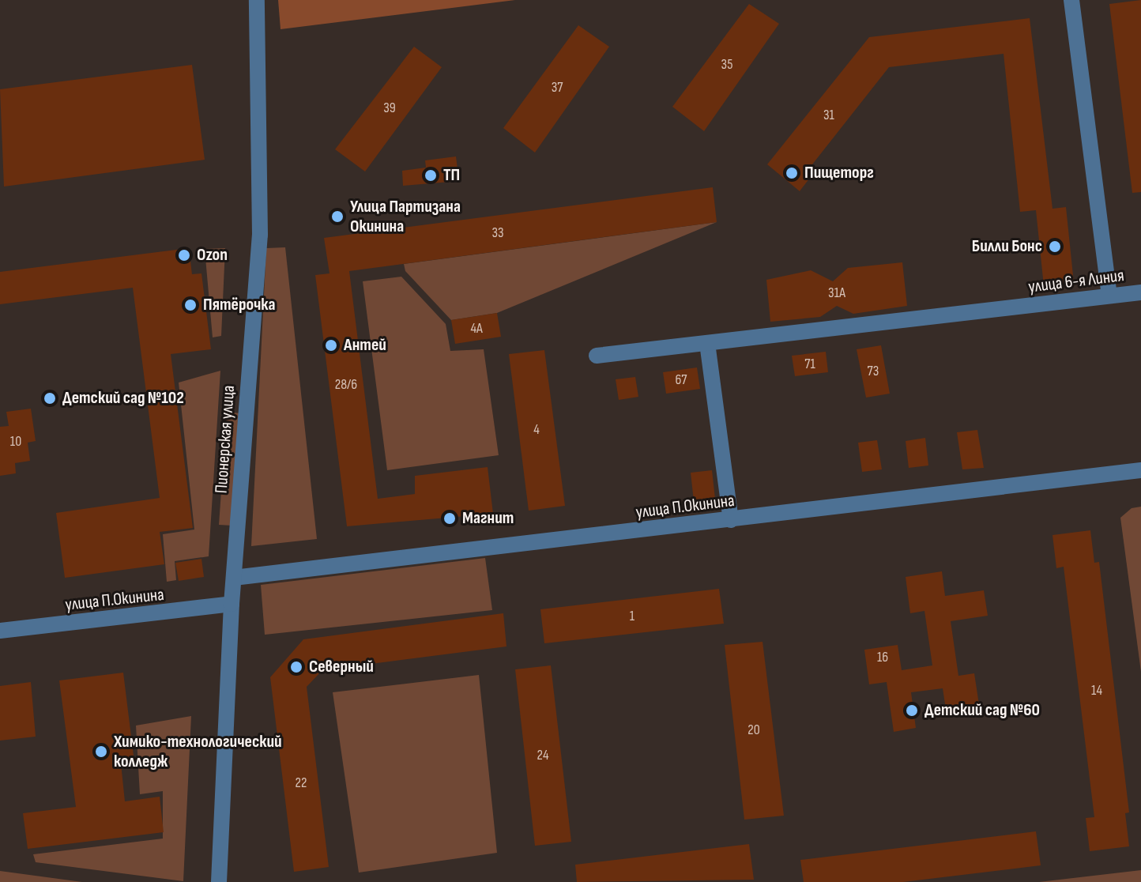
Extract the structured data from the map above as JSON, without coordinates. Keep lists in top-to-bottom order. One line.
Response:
{"streets":{"street":["улица 6-я Линия","Пионерская улица","улица П.Окинина"]},"crossings":[["Пионерская улица","улица П.Окинина"]],"places":["Пищеторг","ТП","Улица Партизана Окинина","Билли Бонс","Ozon","Пятёрочка","Антей","Детский сад №102","Магнит","Северный","Детский сад №60","Химико-технологический колледж"],"house_numbers":["35","37","39","31","33","31А","4А","71","73","67","28/6","4","10","1","16","14","20","24","22"]}
